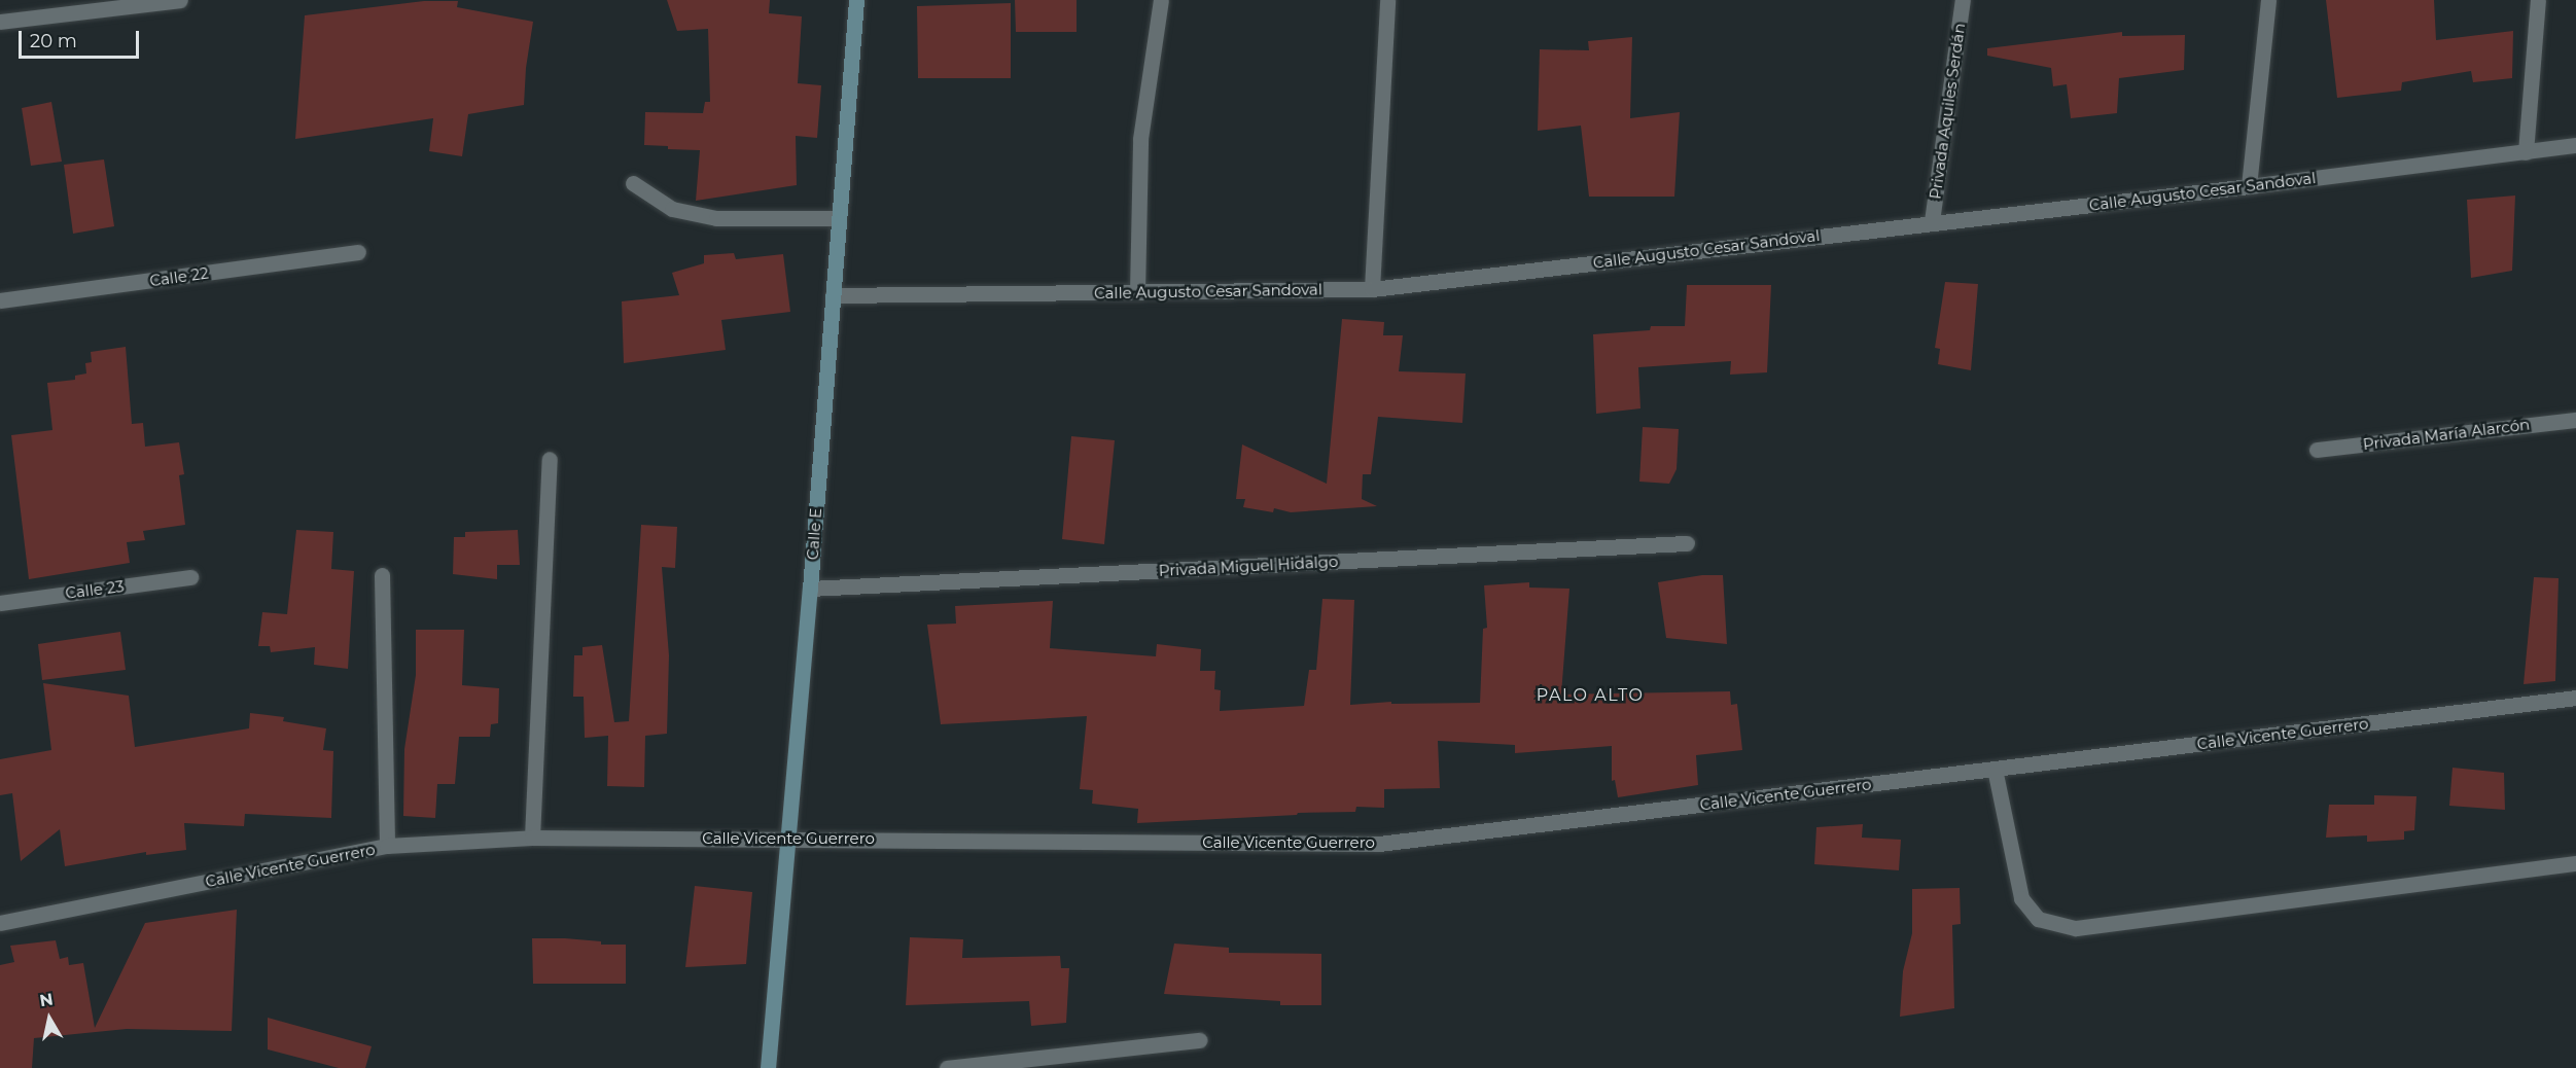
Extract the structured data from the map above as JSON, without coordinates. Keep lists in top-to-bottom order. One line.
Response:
{"streets":{"main road":["Calle E"],"street":["Privada Aquiles Serdán","Calle Augusto Cesar Sandoval","Calle 22","Privada María Alarcón","Privada Miguel Hidalgo","Calle 23","Calle Vicente Guerrero"]},"crossings":[["Privada Aquiles Serdán","Calle Augusto Cesar Sandoval"],["Calle Augusto Cesar Sandoval","Calle E"],["Calle E","Privada Miguel Hidalgo"],["Calle E","Calle Vicente Guerrero"]],"districts":["PALO ALTO"],"scale_bar":"20 m","north":"top"}
